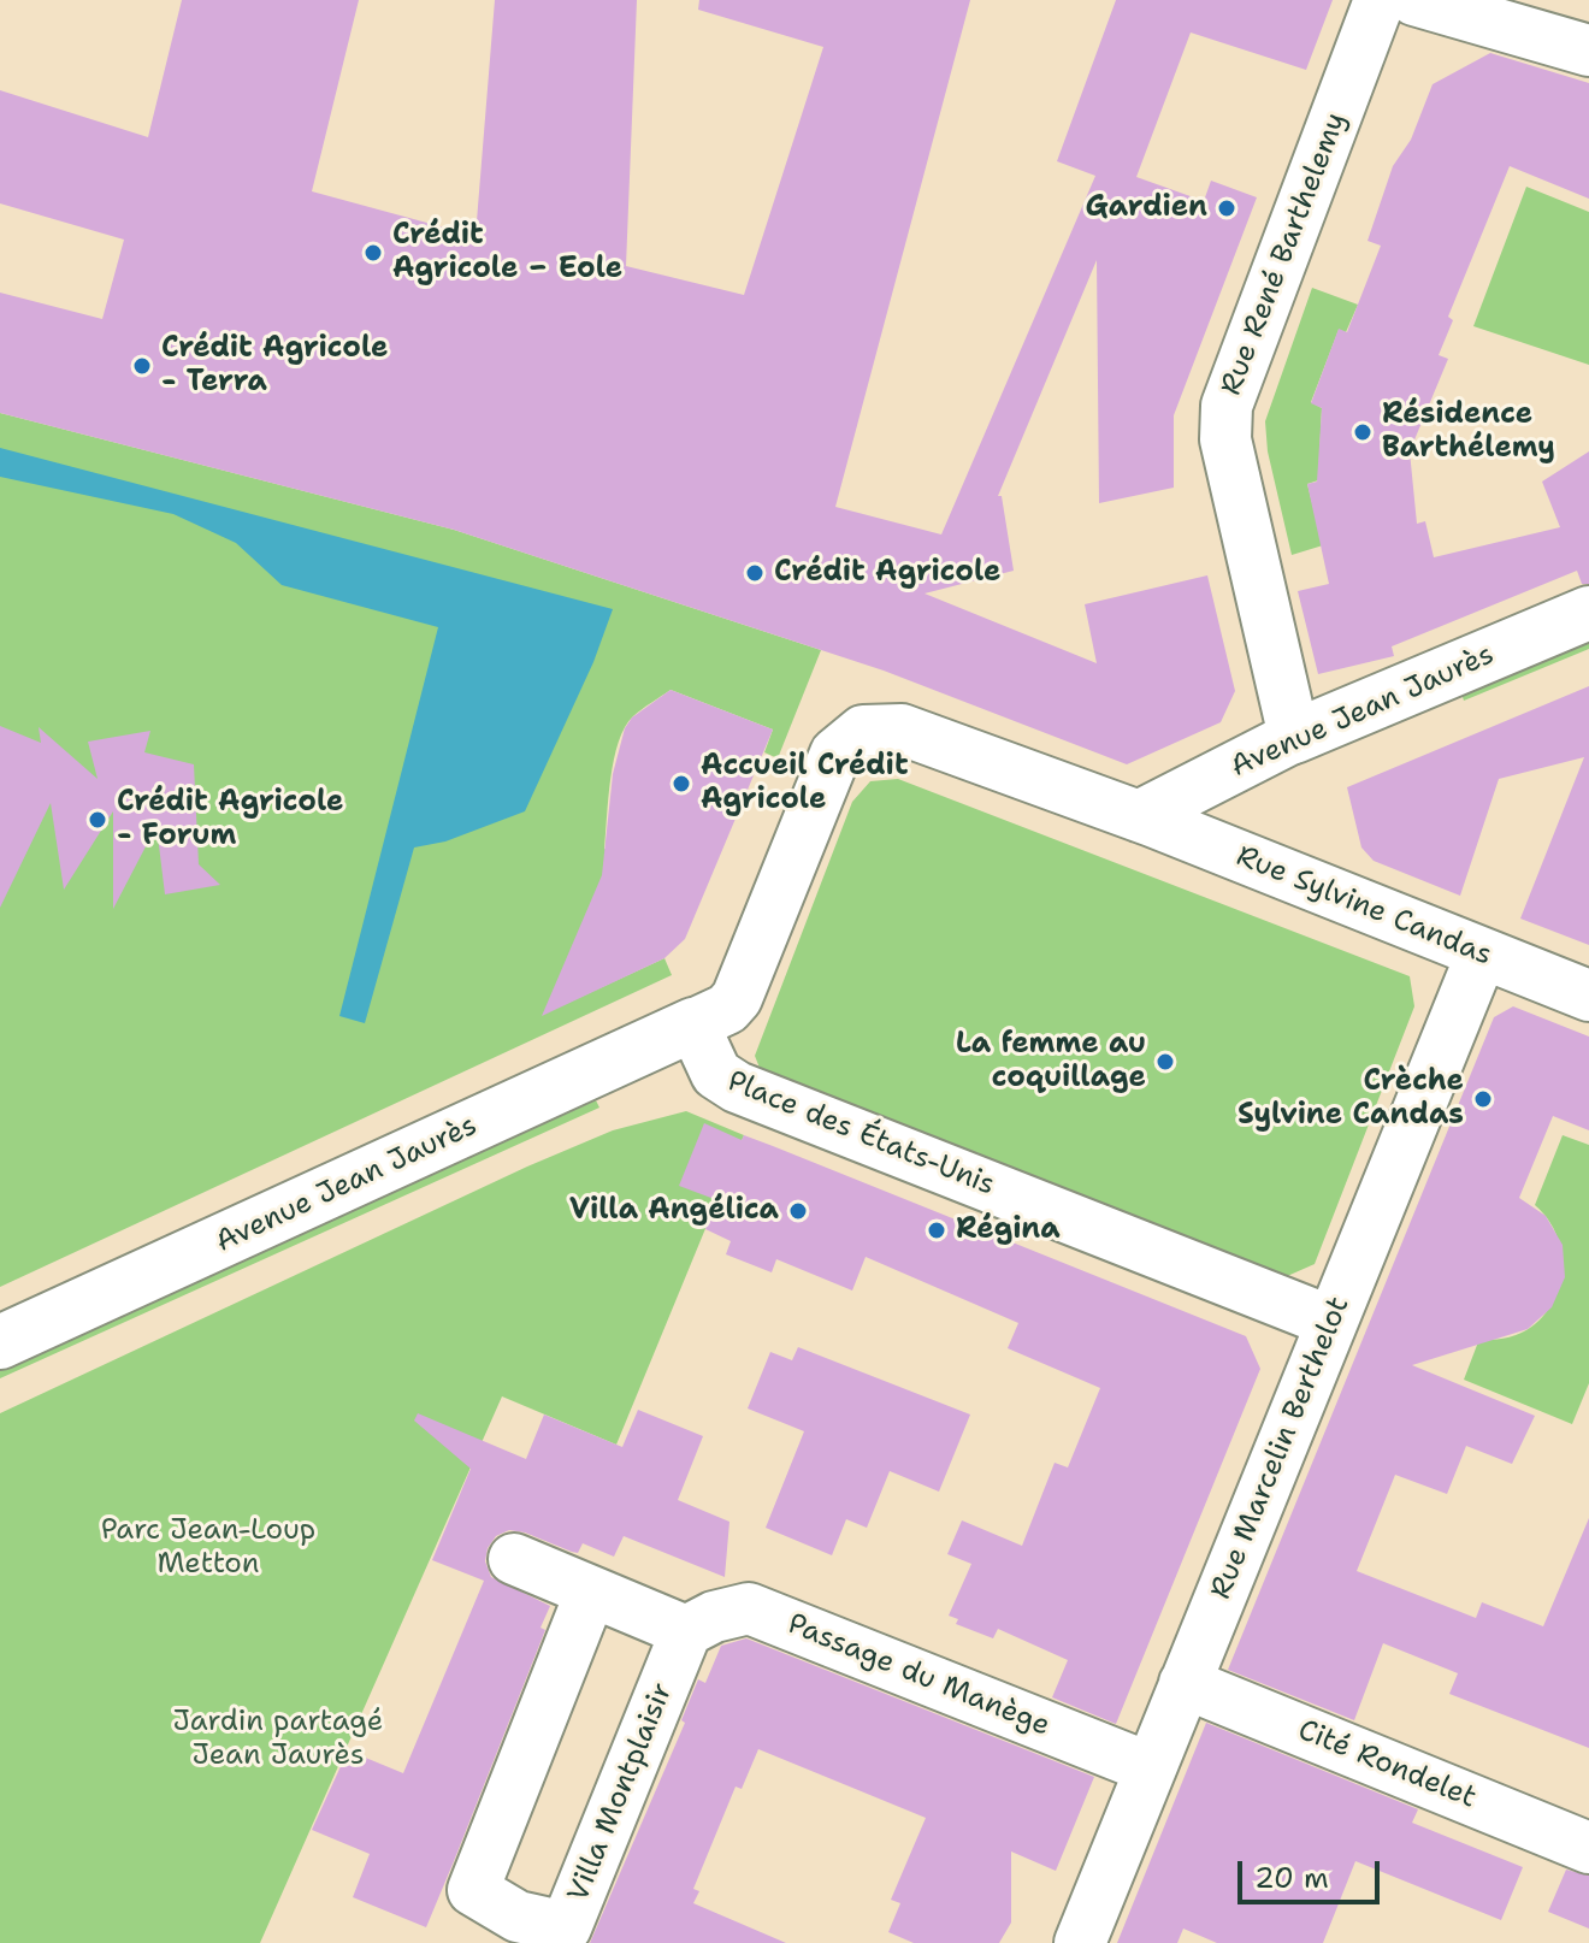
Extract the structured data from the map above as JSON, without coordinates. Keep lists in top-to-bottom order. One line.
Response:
{"streets":{"street":["Rue René Barthelemy","Avenue Jean Jaurès","Rue Sylvine Candas","Place des États-Unis","Rue Marcelin Berthelot","Passage du Manège","Cité Rondelet","Villa Montplaisir"]},"crossings":[["Rue René Barthelemy","Avenue Jean Jaurès"],["Avenue Jean Jaurès","Rue Sylvine Candas"],["Avenue Jean Jaurès","Place des États-Unis"],["Rue Sylvine Candas","Rue Marcelin Berthelot"],["Place des États-Unis","Rue Marcelin Berthelot"],["Rue Marcelin Berthelot","Passage du Manège"],["Rue Marcelin Berthelot","Cité Rondelet"],["Passage du Manège","Villa Montplaisir"]],"parks":["Parc Jean-Loup Metton","Jardin partagé Jean Jaurès"],"places":["Gardien","Crédit Agricole − Eole","Crédit Agricole - Terra","Résidence Barthélemy","Crédit Agricole","Accueil Crédit Agricole","Crédit Agricole - Forum","La femme au coquillage","Crèche Sylvine Candas","Villa Angélica","Régina"],"scale_bar":"20 m"}
